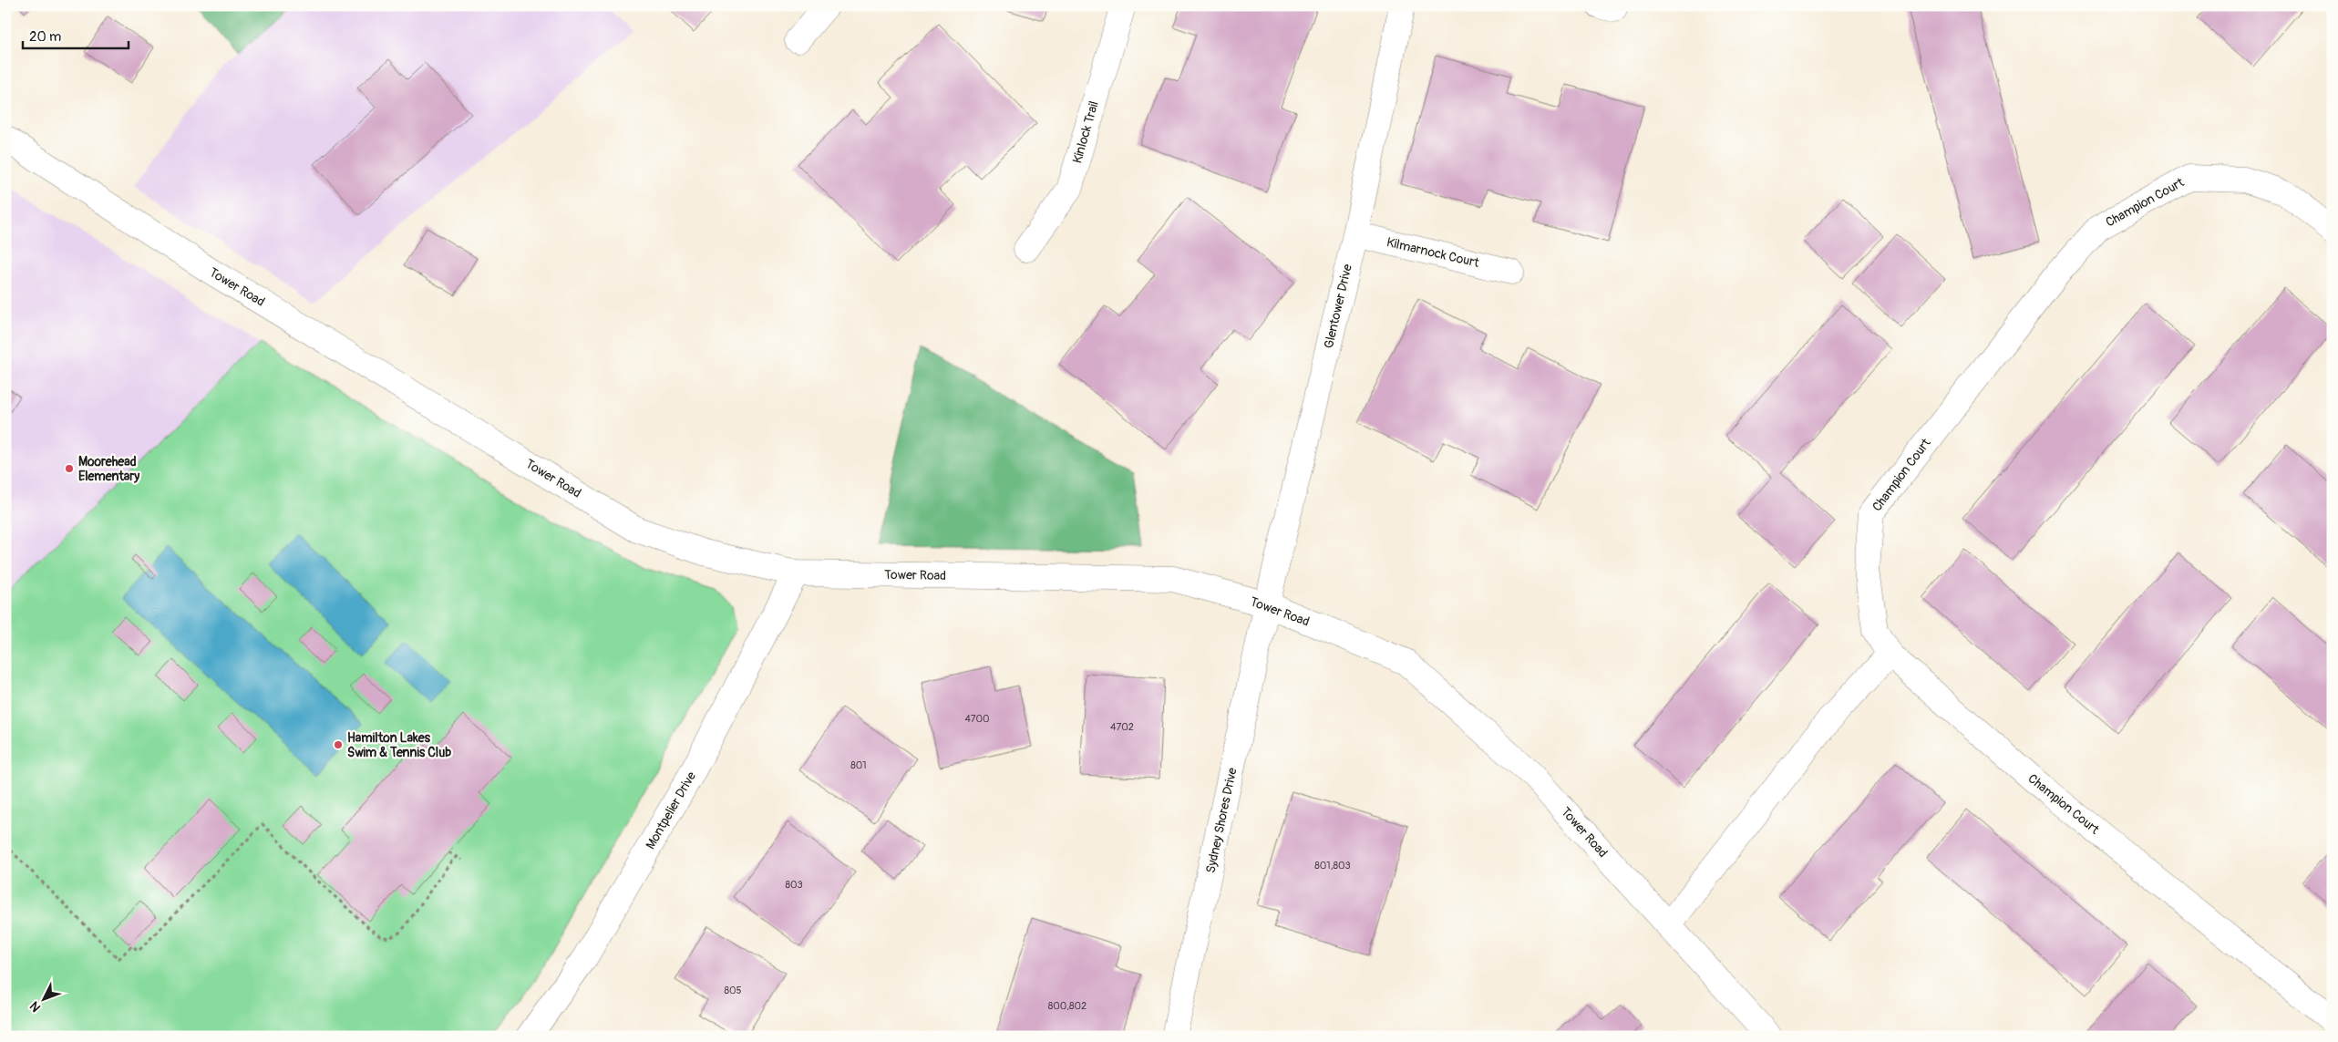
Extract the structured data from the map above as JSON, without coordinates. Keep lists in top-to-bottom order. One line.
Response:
{"streets":{"street":["Kinlock Trail","Champion Court","Kilmarnock Court","Tower Road","Glentower Drive","Montpelier Drive","Sydney Shores Drive"]},"crossings":[["Kilmarnock Court","Glentower Drive"],["Tower Road","Glentower Drive"],["Tower Road","Montpelier Drive"],["Tower Road","Sydney Shores Drive"],["Glentower Drive","Sydney Shores Drive"]],"places":["Moorehead Elementary","Hamilton Lakes Swim & Tennis Club"],"house_numbers":["4700","4702","801","801,803","803","805","800,802"],"scale_bar":"20 m","north":"bottom left"}
